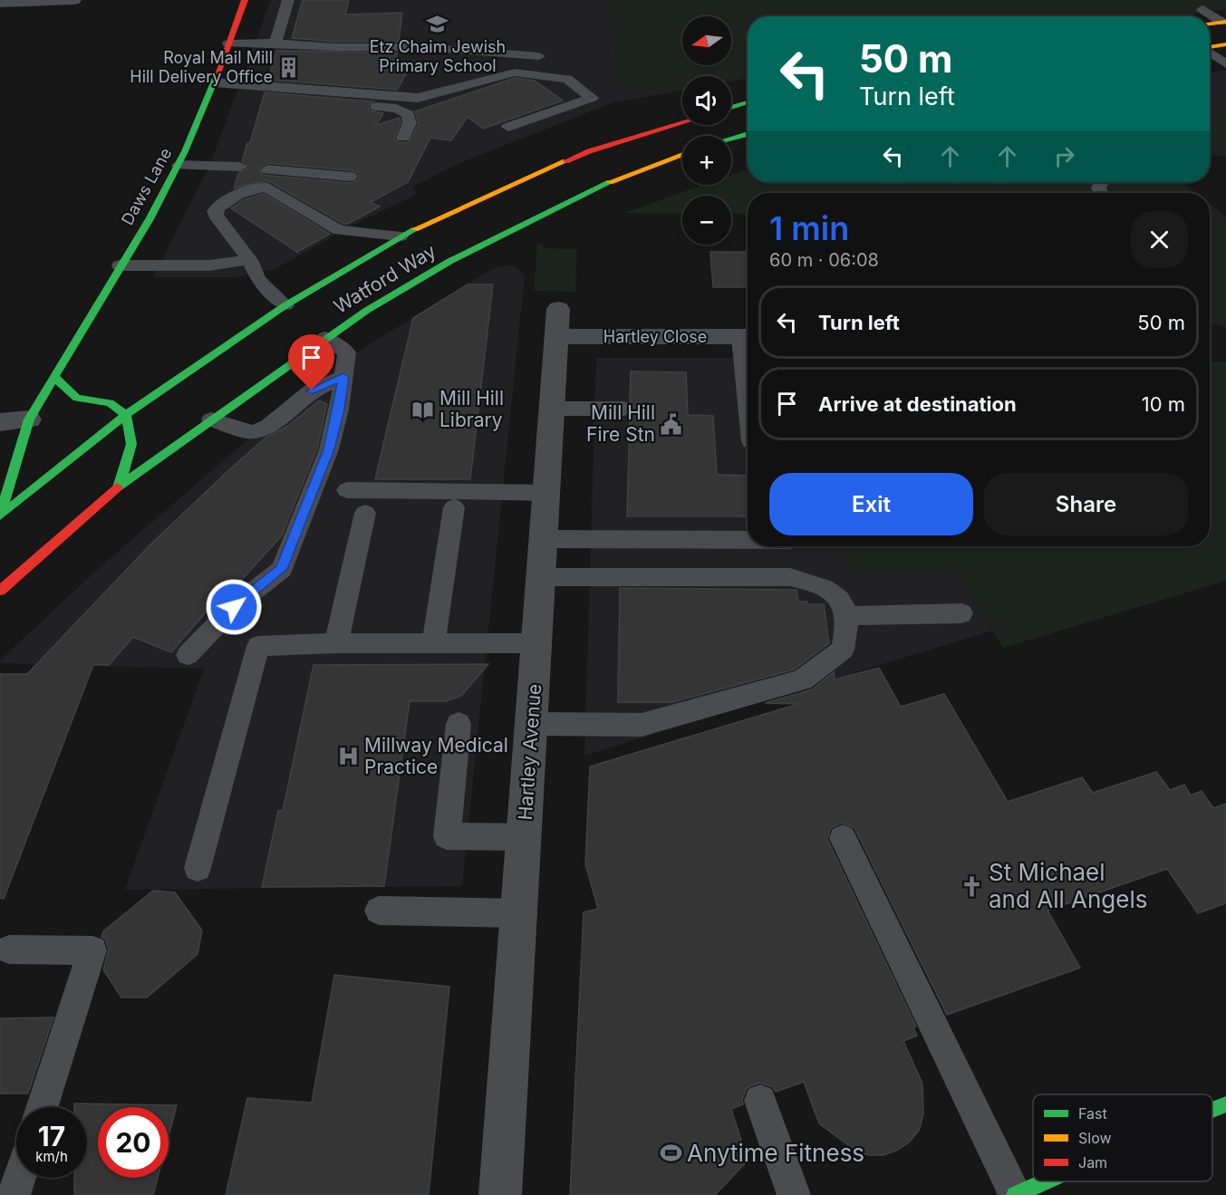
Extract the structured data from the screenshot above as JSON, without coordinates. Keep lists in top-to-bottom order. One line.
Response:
{"streets":{"main road":["Daws Lane","Watford Way"],"street":["Hartley Close","Hartley Avenue"]},"crossings":[["Daws Lane","Watford Way"],["Hartley Close","Hartley Avenue"]],"places":{"school or university":["Etz Chaim Jewish Primary School"],"building":["Royal Mail Mill Hill Delivery Office"],"library":["Mill Hill Library"],"public building":["Mill Hill Fire Stn"],"hospital":["Millway Medical Practice"],"church":["St Michael and All Angels"],"sports":["Anytime Fitness"]},"legend":["Fast","Slow","Jam"],"north":"left","page":{"map_buttons":["+","−"],"turn":["50 m","Turn left"],"heading":["1 min","60 m · 06:08"],"list":[{"name":"Turn left","value":"50 m"},{"name":"Arrive at destination","value":"10 m"}],"buttons":["Exit","Share"],"speed":"17 km/h","limit":"20"}}
